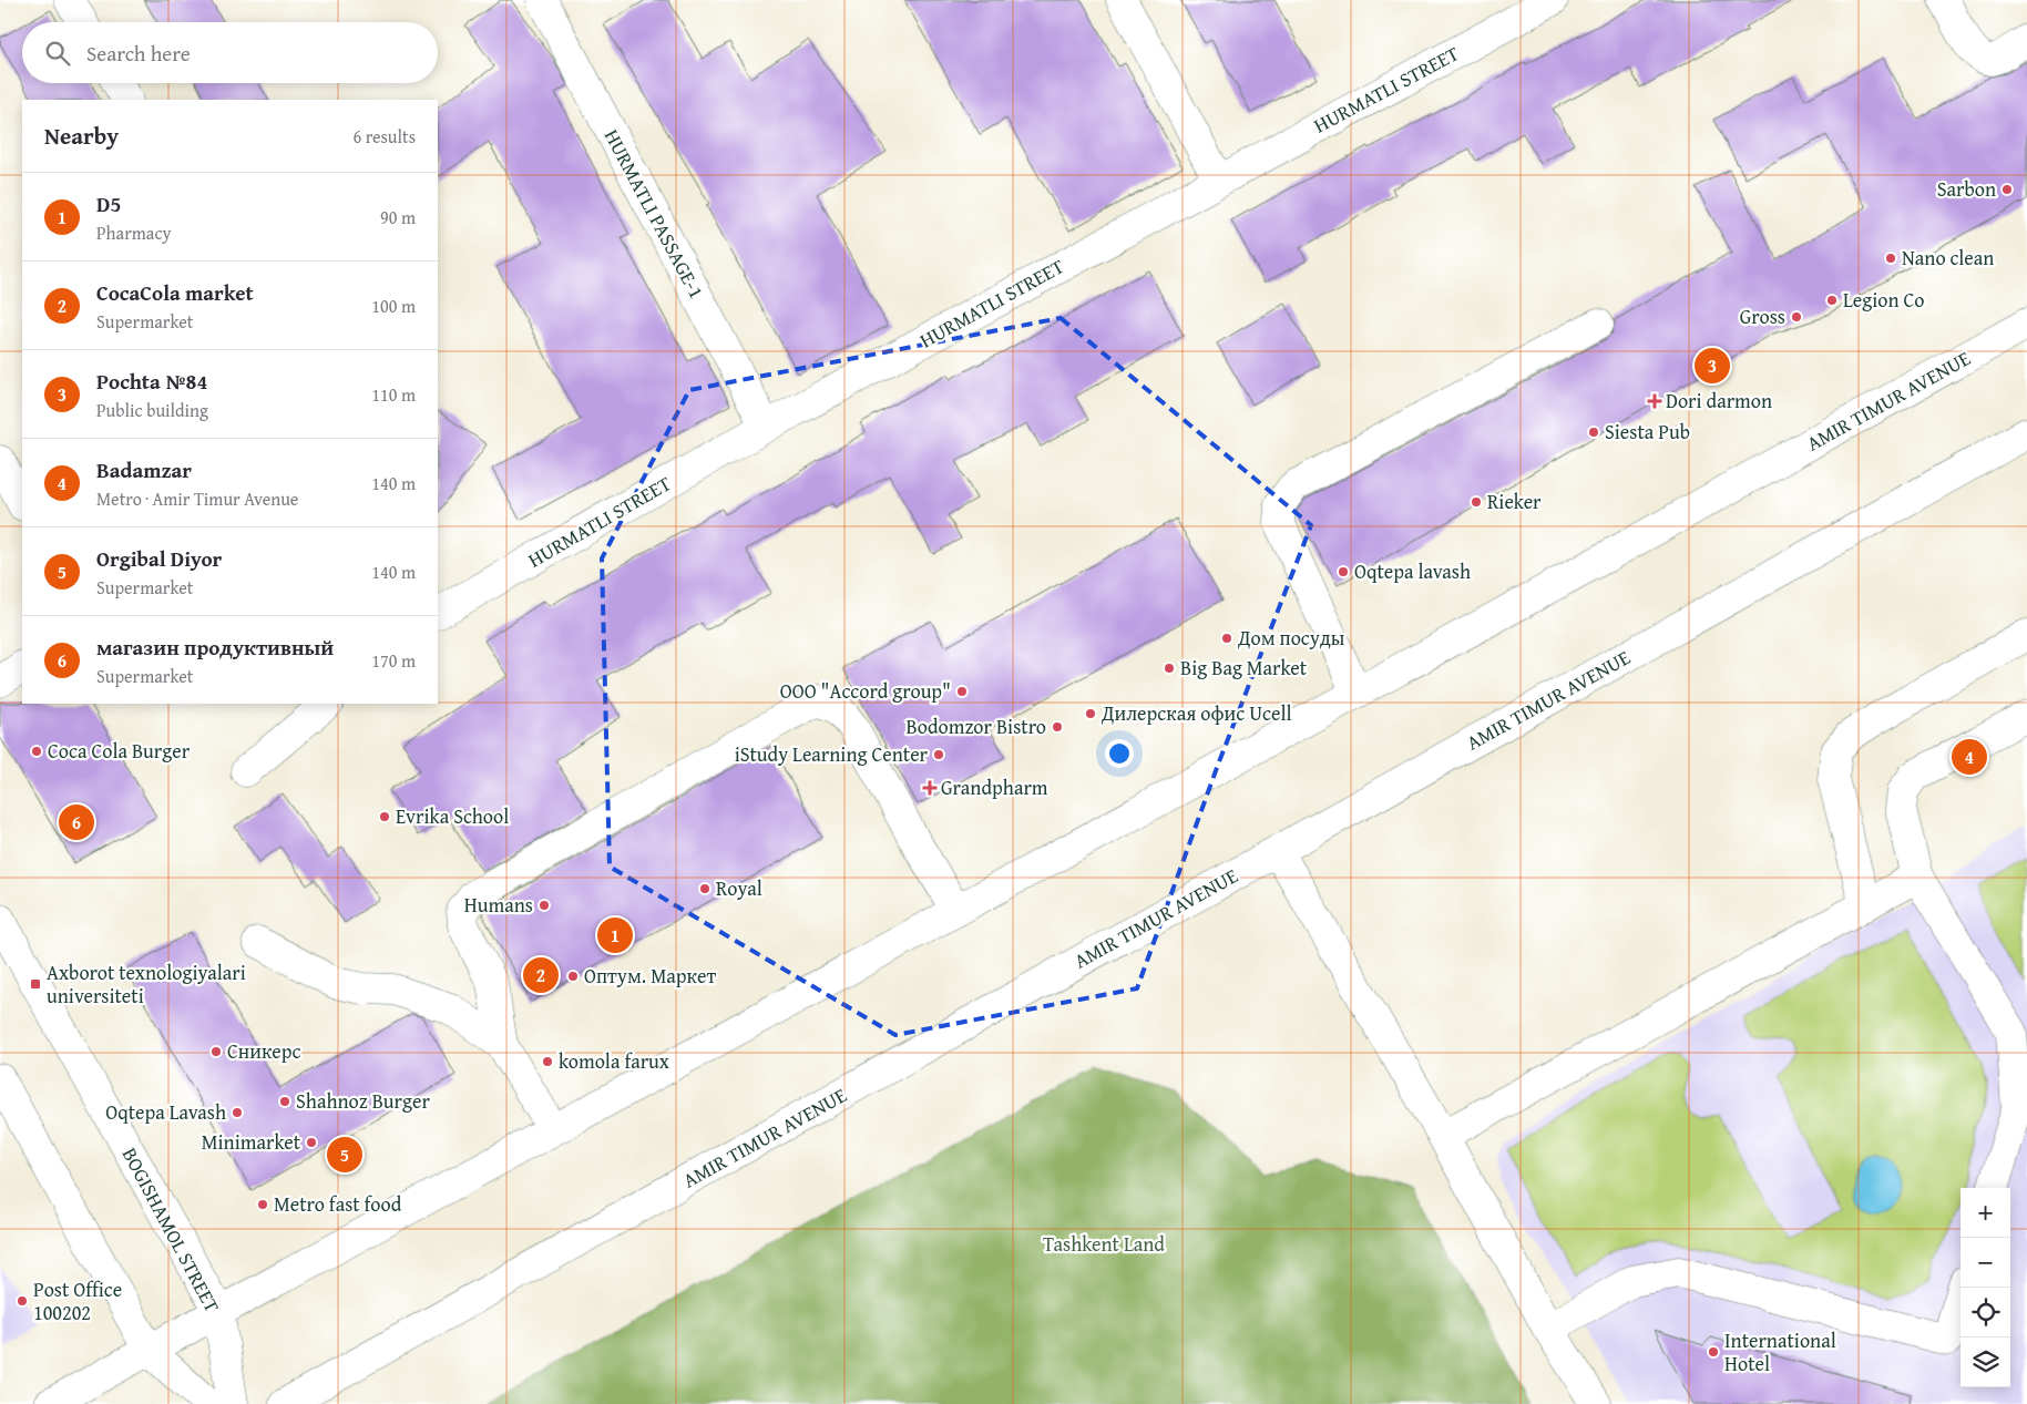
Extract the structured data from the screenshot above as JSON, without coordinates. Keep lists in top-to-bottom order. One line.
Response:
{"streets":{"main road":["HURMATLI STREET","HURMATLI PASSAGE-1","AMIR TIMUR AVENUE","BOGISHAMOL STREET"]},"crossings":[["HURMATLI STREET","HURMATLI PASSAGE-1"],["AMIR TIMUR AVENUE","BOGISHAMOL STREET"]],"parks":["Tashkent Land"],"places":{"other":["Sarbon","Nano clean","Legion Co","Gross","Siesta Pub","Rieker","Oqtepa lavash","Дом посуды","Big Bag Market","OOO \"Accord group\"","Дилерская офис Ucell","Bodomzor Bistro","Coca Cola Burger","iStudy Learning Center","Evrika School","Royal","Humans","Оптум. Маркет","Сникерс","komola farux","Shahnoz Burger","Oqtepa Lavash","Minimarket","Metro fast food","Post Office 100202","International Hotel"],"health":["Dori darmon","Grandpharm"],"transit":["Axborot texnologiyalari universiteti"]},"page":{"search":"Search here","heading":["Nearby","6 results"],"list":[{"mark":"1","name":"D5","note":"Pharmacy","value":"90 m"},{"mark":"2","name":"CocaCola market","note":"Supermarket","value":"100 m"},{"mark":"3","name":"Pochta №84","note":"Public building","value":"110 m"},{"mark":"4","name":"Badamzar","note":"Metro · Amir Timur Avenue","value":"140 m"},{"mark":"5","name":"Orgibal Diyor","note":"Supermarket","value":"140 m"},{"mark":"6","name":"магазин продуктивный","note":"Supermarket","value":"170 m"}],"pins":["3","4","6","1","2","5"],"map_buttons":["+","−"]}}
